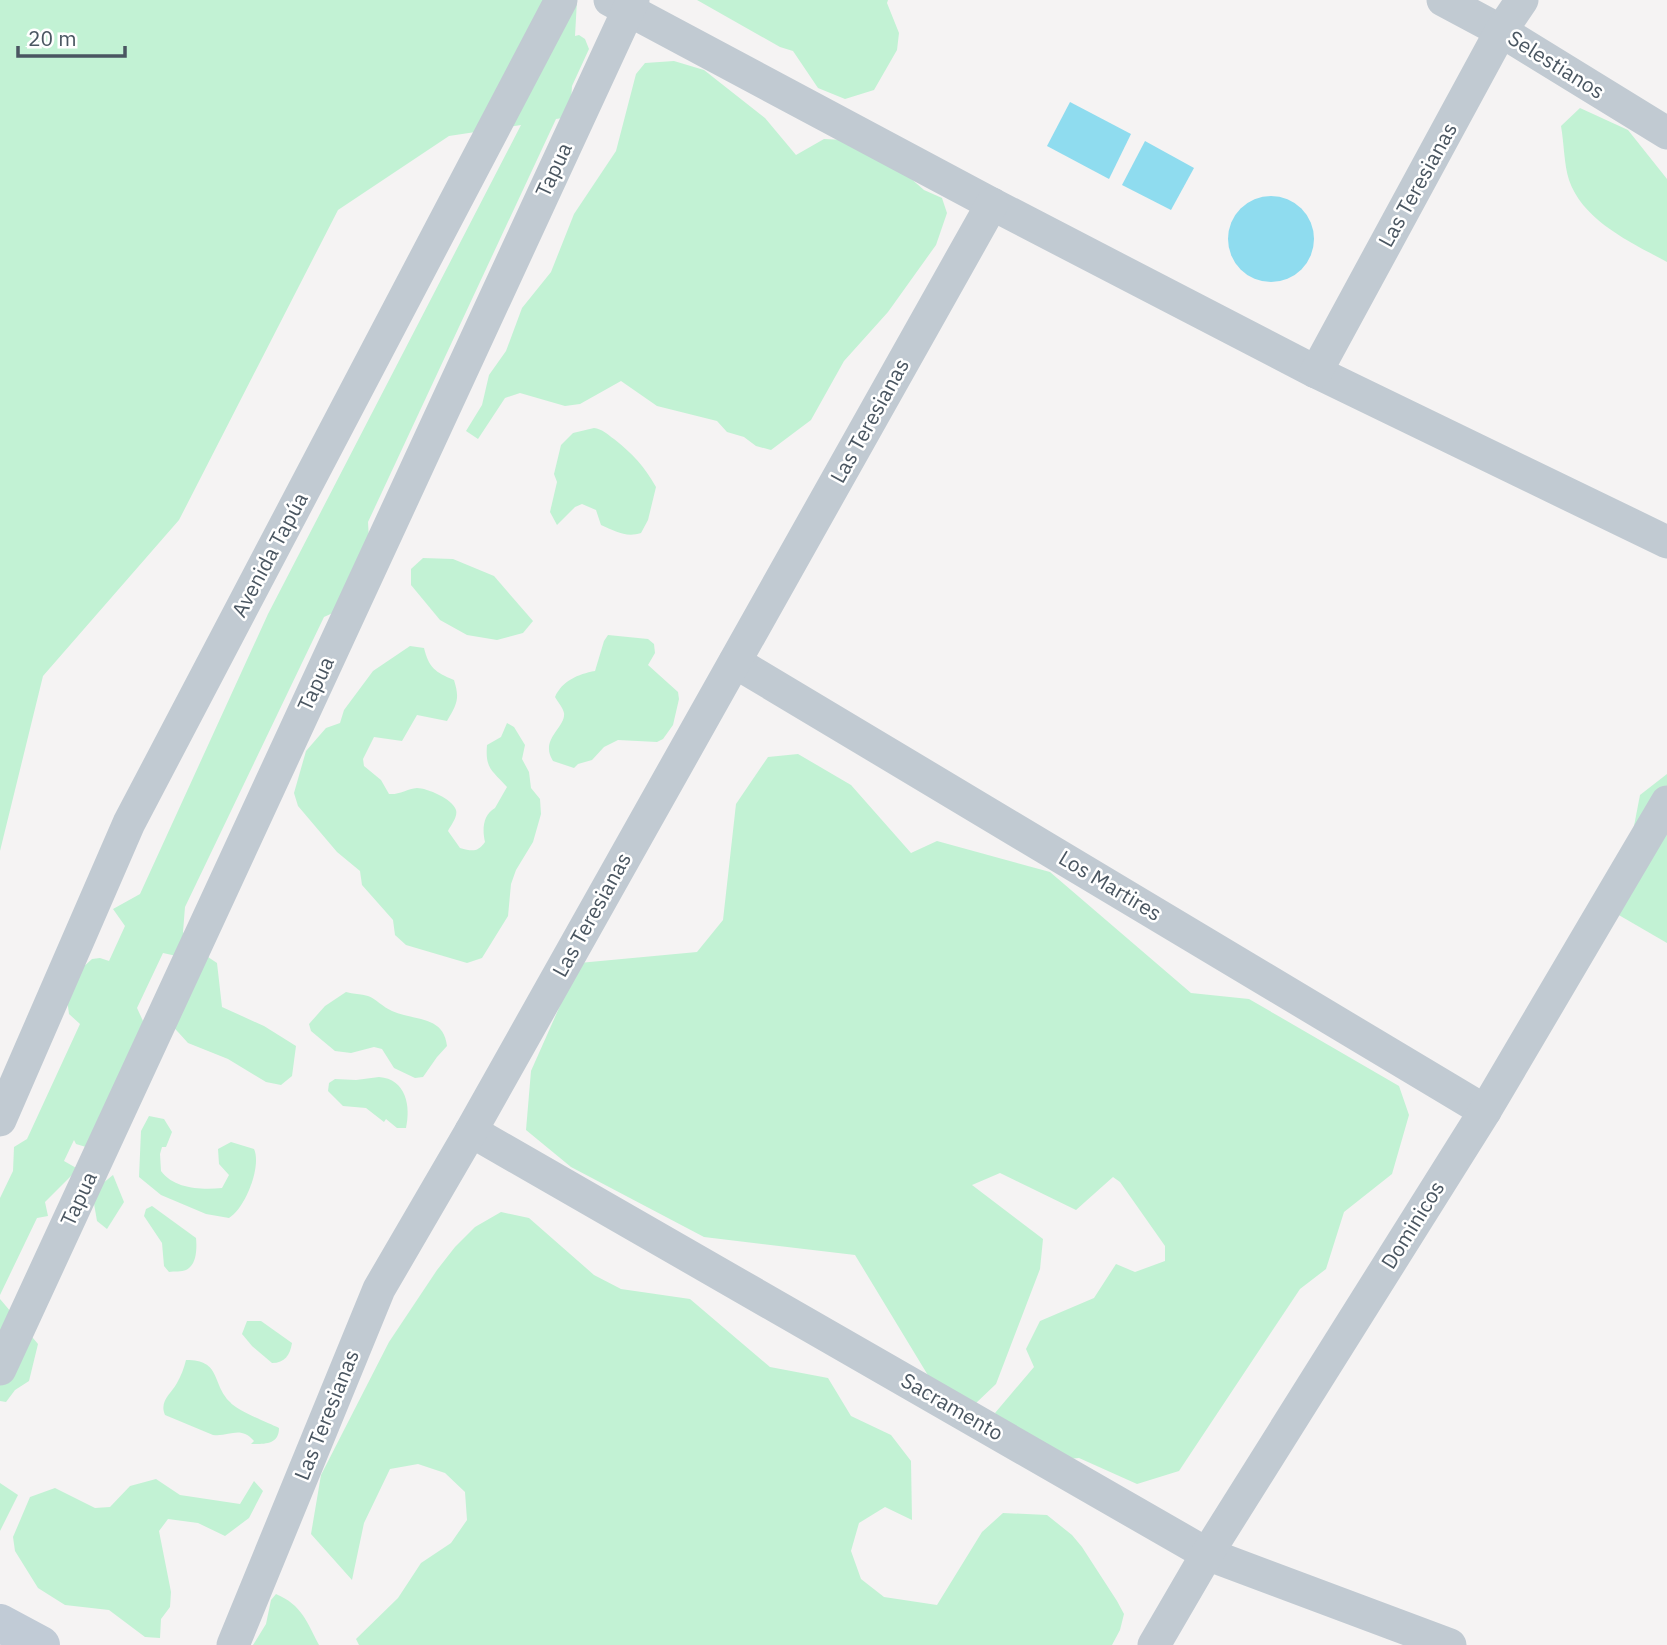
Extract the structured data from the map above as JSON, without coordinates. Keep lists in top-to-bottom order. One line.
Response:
{"streets":{"street":["Selestianos","Tapua","Las Teresianas","Avenida Tapúa","Los Martires","Dominicos","Sacramento"]},"crossings":[["Selestianos","Las Teresianas"],["Las Teresianas","Los Martires"],["Las Teresianas","Sacramento"],["Los Martires","Dominicos"],["Dominicos","Sacramento"]],"scale_bar":"20 m"}
